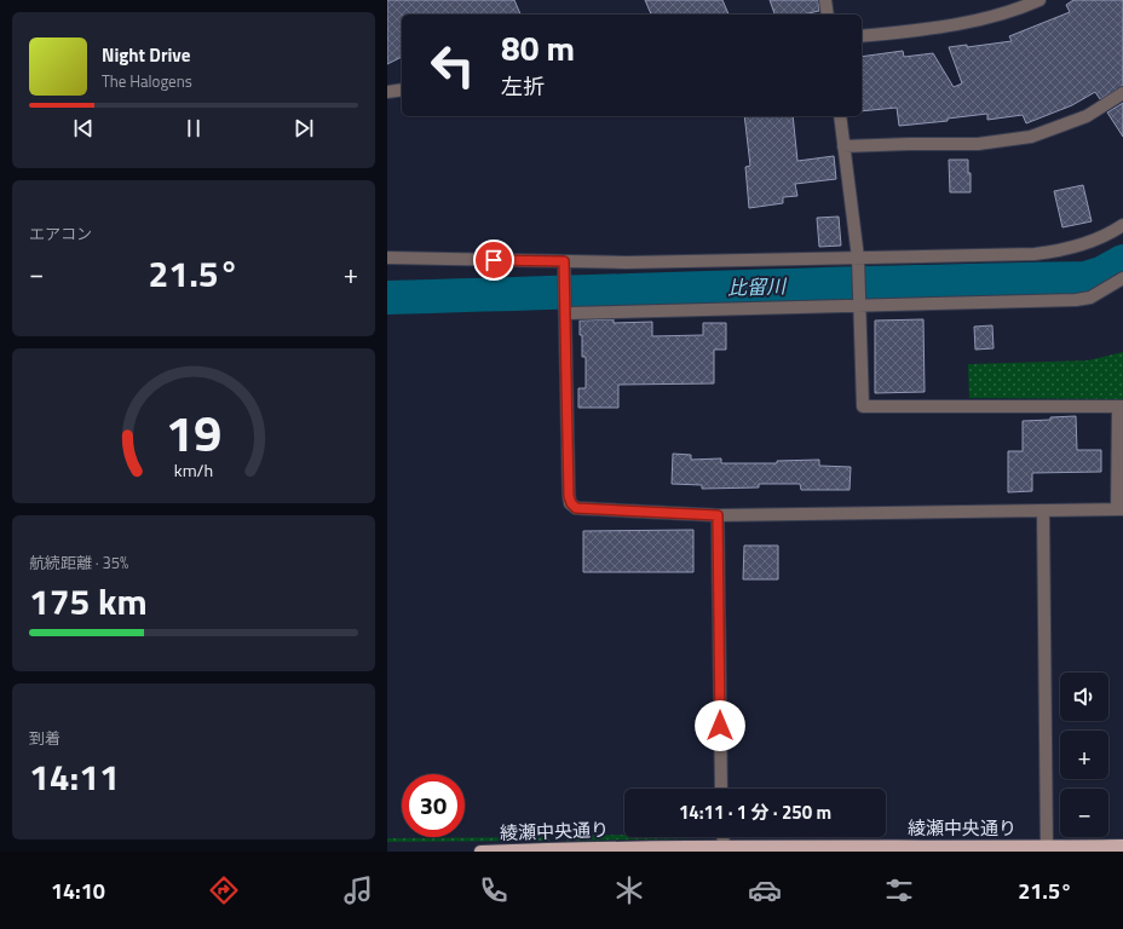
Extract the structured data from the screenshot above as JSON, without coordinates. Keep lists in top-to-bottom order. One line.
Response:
{"streets":{"main road":["綾瀬中央通り"]},"water":["比留川"],"page":{"turn":["80 m","左折"],"song":["Night Drive","The Halogens"],"tile":["エアコン",["航続距離 · 35%","175 km"],["到着","14:11"]],"heat":["−","21.5°","+"],"map_buttons":["+","−"],"limit":"30","trip":"14:11 · 1 分 · 250 m","tabs":["14:10","21.5°"],"gauge":["19","km/h"]}}
